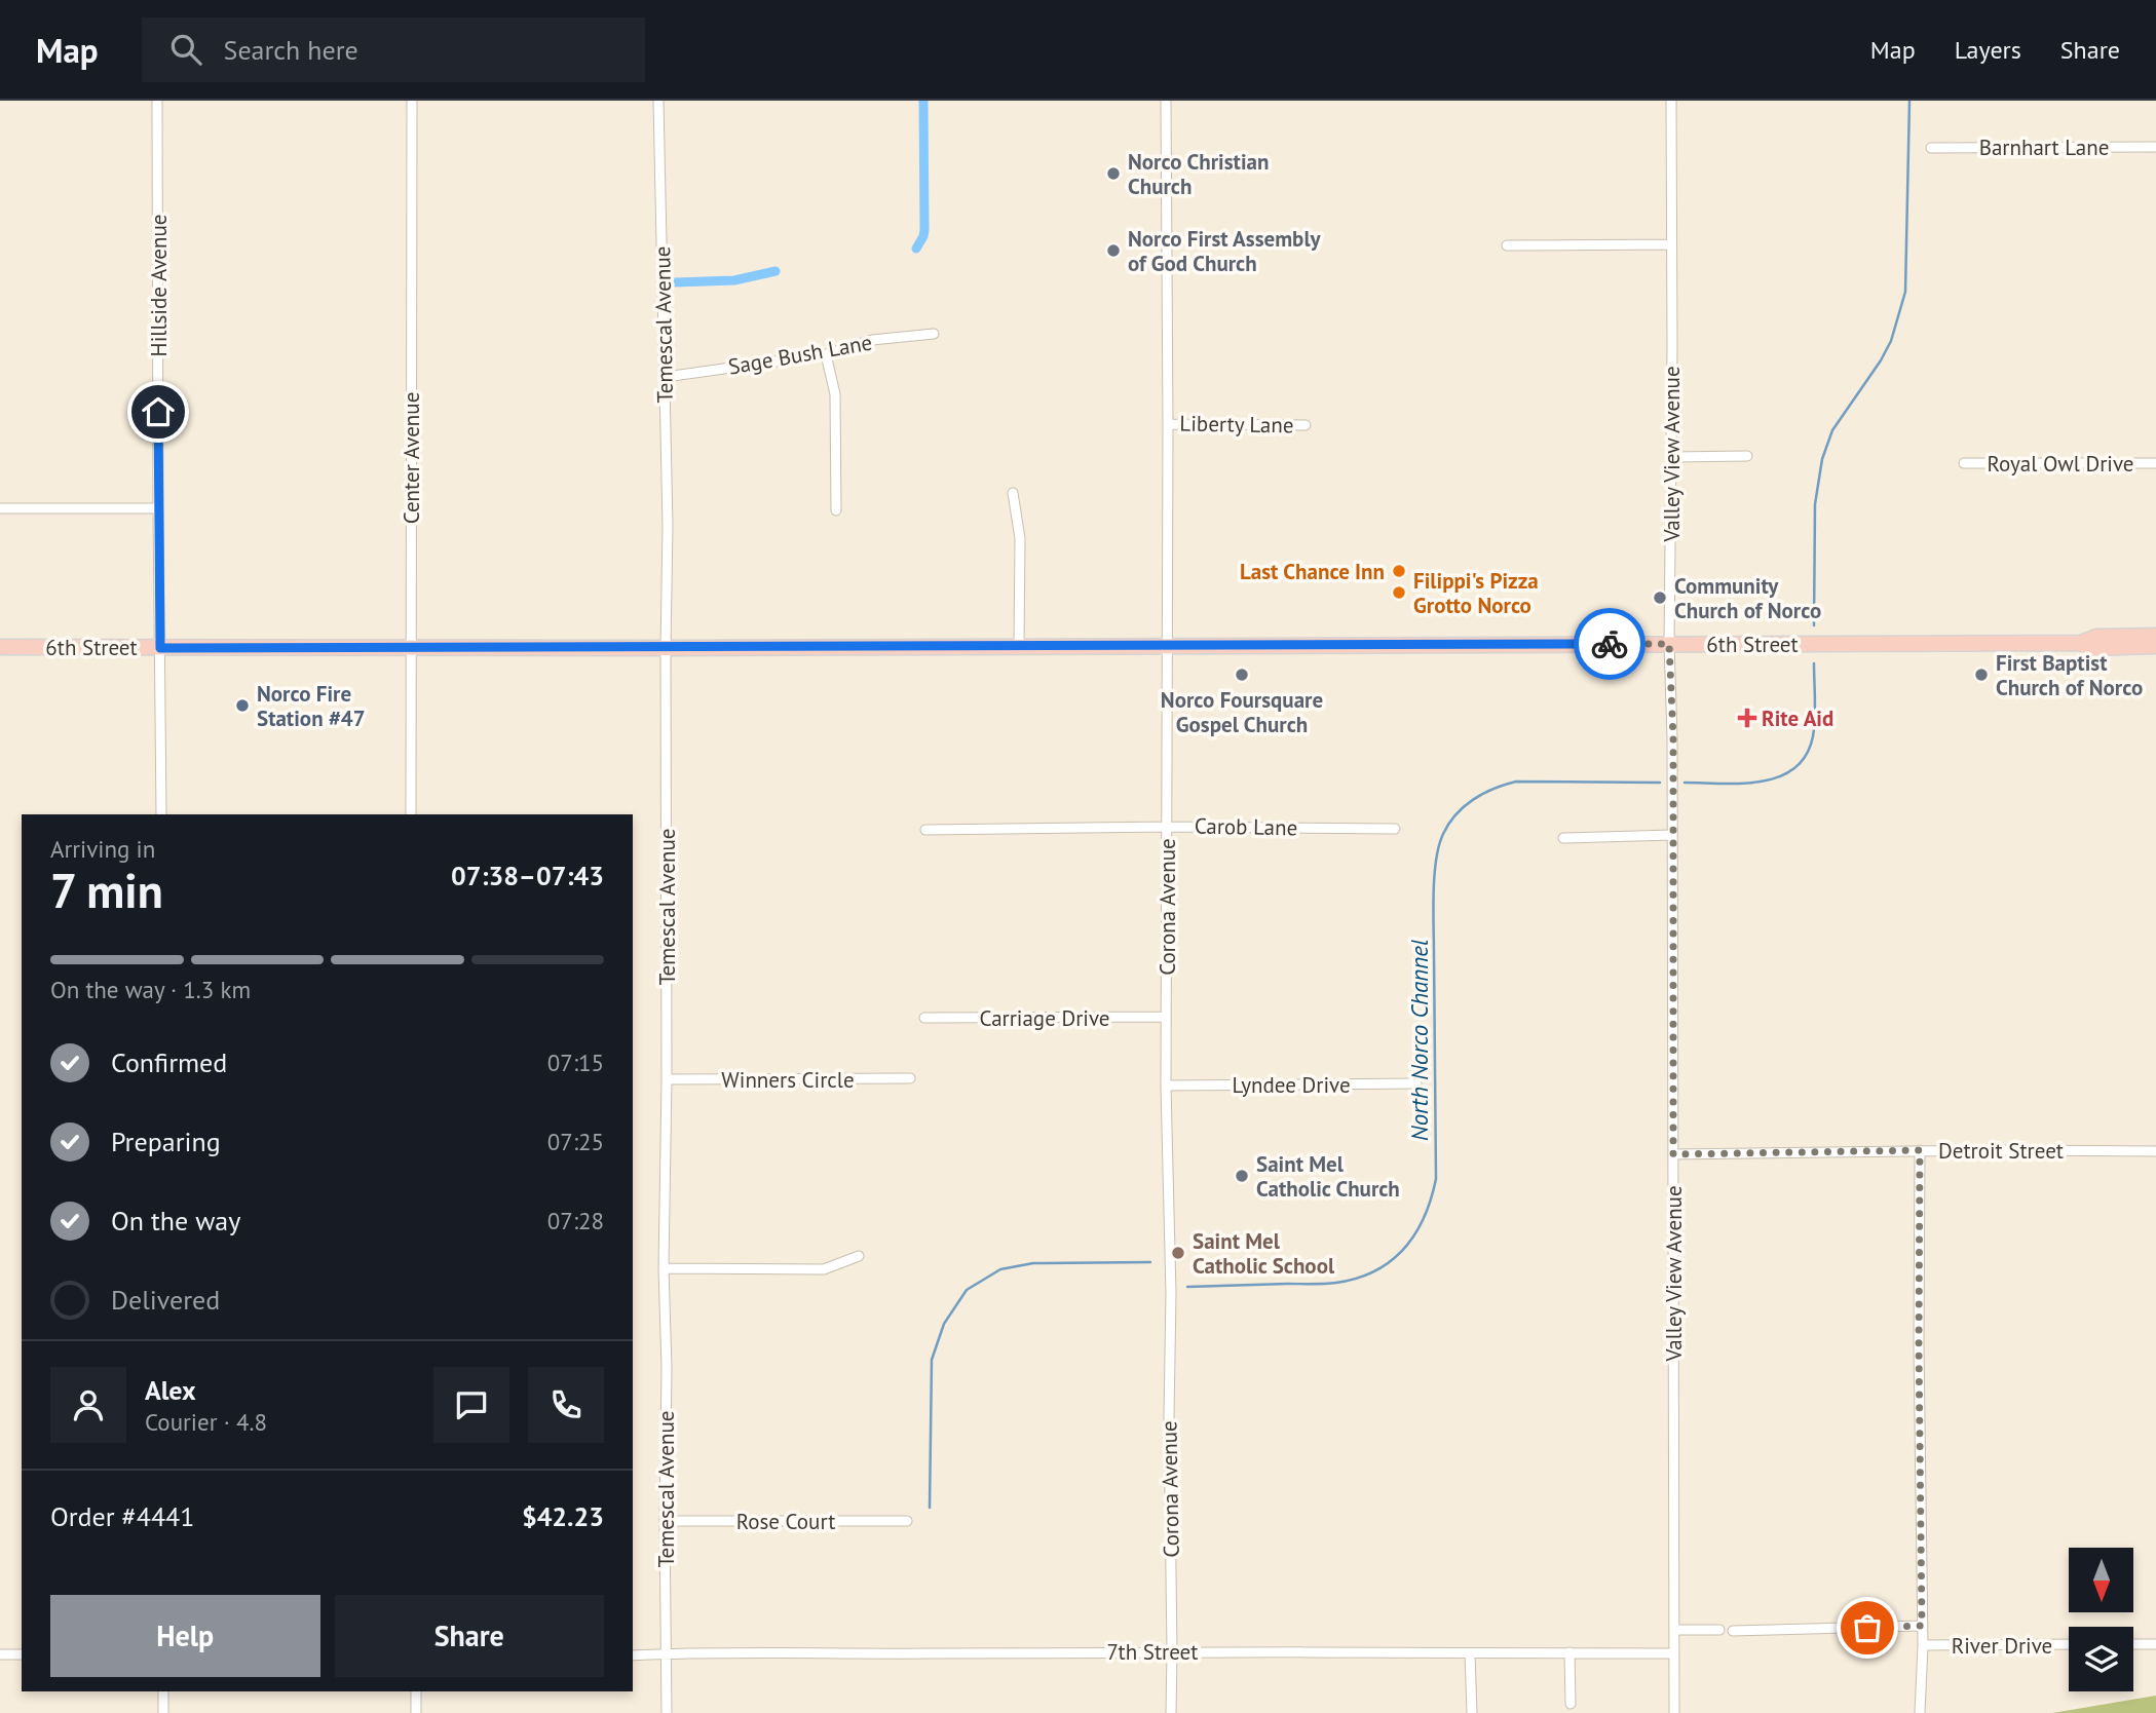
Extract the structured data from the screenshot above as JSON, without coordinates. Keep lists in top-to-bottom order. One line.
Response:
{"streets":{"main road":["6th Street"],"street":["Barnhart Lane","Hillside Avenue","Temescal Avenue","Sage Bush Lane","Liberty Lane","Valley View Avenue","Center Avenue","Royal Owl Drive","Carob Lane","Corona Avenue","Carriage Drive","Winners Circle","Lyndee Drive","Detroit Street","Rose Court","River Drive","7th Street"]},"crossings":[["Hillside Avenue","6th Street"],["Temescal Avenue","Sage Bush Lane"],["Temescal Avenue","6th Street"],["Temescal Avenue","Winners Circle"],["Temescal Avenue","Rose Court"],["Temescal Avenue","7th Street"],["Liberty Lane","Corona Avenue"],["Valley View Avenue","6th Street"],["Valley View Avenue","Detroit Street"],["Valley View Avenue","7th Street"],["Center Avenue","6th Street"],["6th Street","Corona Avenue"],["Carob Lane","Corona Avenue"],["Corona Avenue","Carriage Drive"],["Corona Avenue","Lyndee Drive"],["Corona Avenue","7th Street"]],"water":["North Norco Channel"],"places":{"other":["Norco Christian Church","Norco First Assembly of God Church","Last Chance Inn","Filippi's Pizza Grotto Norco","Community Church of Norco","Norco Foursquare Gospel Church","First Baptist Church of Norco","Norco Fire Station #47","Saint Mel Catholic Church","Saint Mel Catholic School"],"health":["Rite Aid"]},"north":"bottom","page":{"header":"Map","search":"Search here","nav":["Map","Layers","Share"],"heading":["7 min","Arriving in","07:38–07:43"],"panel":["Alex","Courier · 4.8","Order #4441","$42.23"],"bar":"On the way · 1.3 km","list":[["Confirmed","07:15"],["Preparing","07:25"],["On the way","07:28"],"Delivered"],"buttons":["Help","Share"]}}
